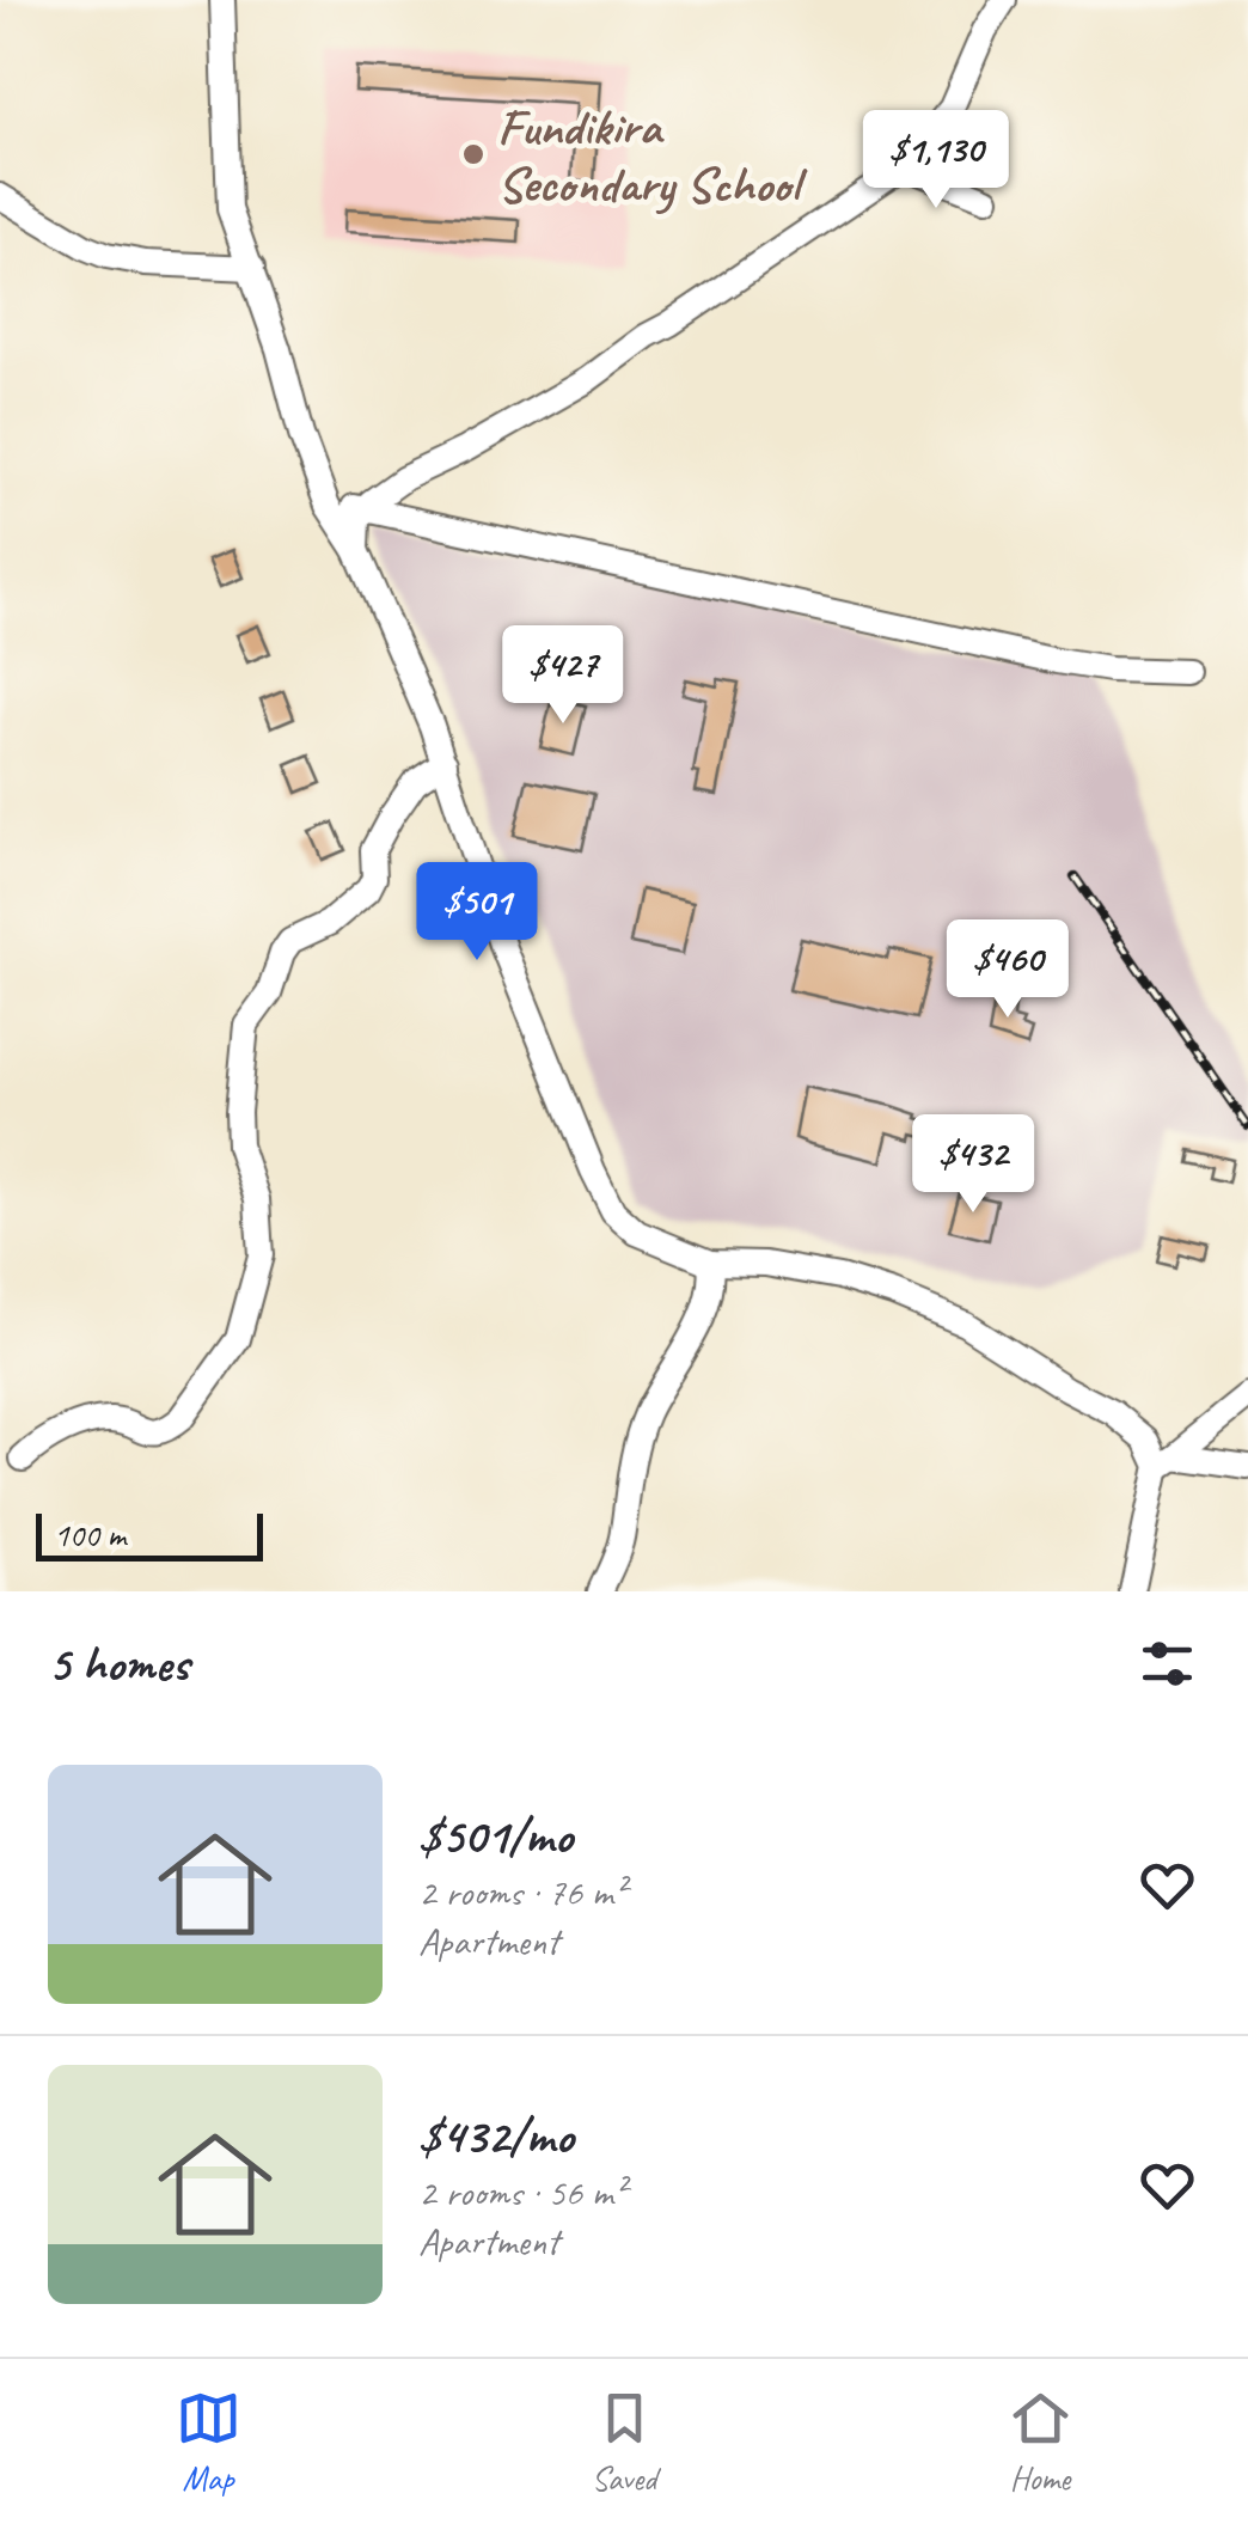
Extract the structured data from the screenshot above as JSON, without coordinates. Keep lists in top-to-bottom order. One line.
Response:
{"places":["Fundikira Secondary School"],"scale_bar":"100 m","page":{"price":["$1,130","$427","$501","$460","$432"],"scale":"100 m","heading":"5 homes","list":[{"name":"$501/mo","note":"2 rooms · 76 m² · Apartment"},{"name":"$432/mo","note":"2 rooms · 56 m² · Apartment"}],"tabs":["Map","Saved","Home"]}}
